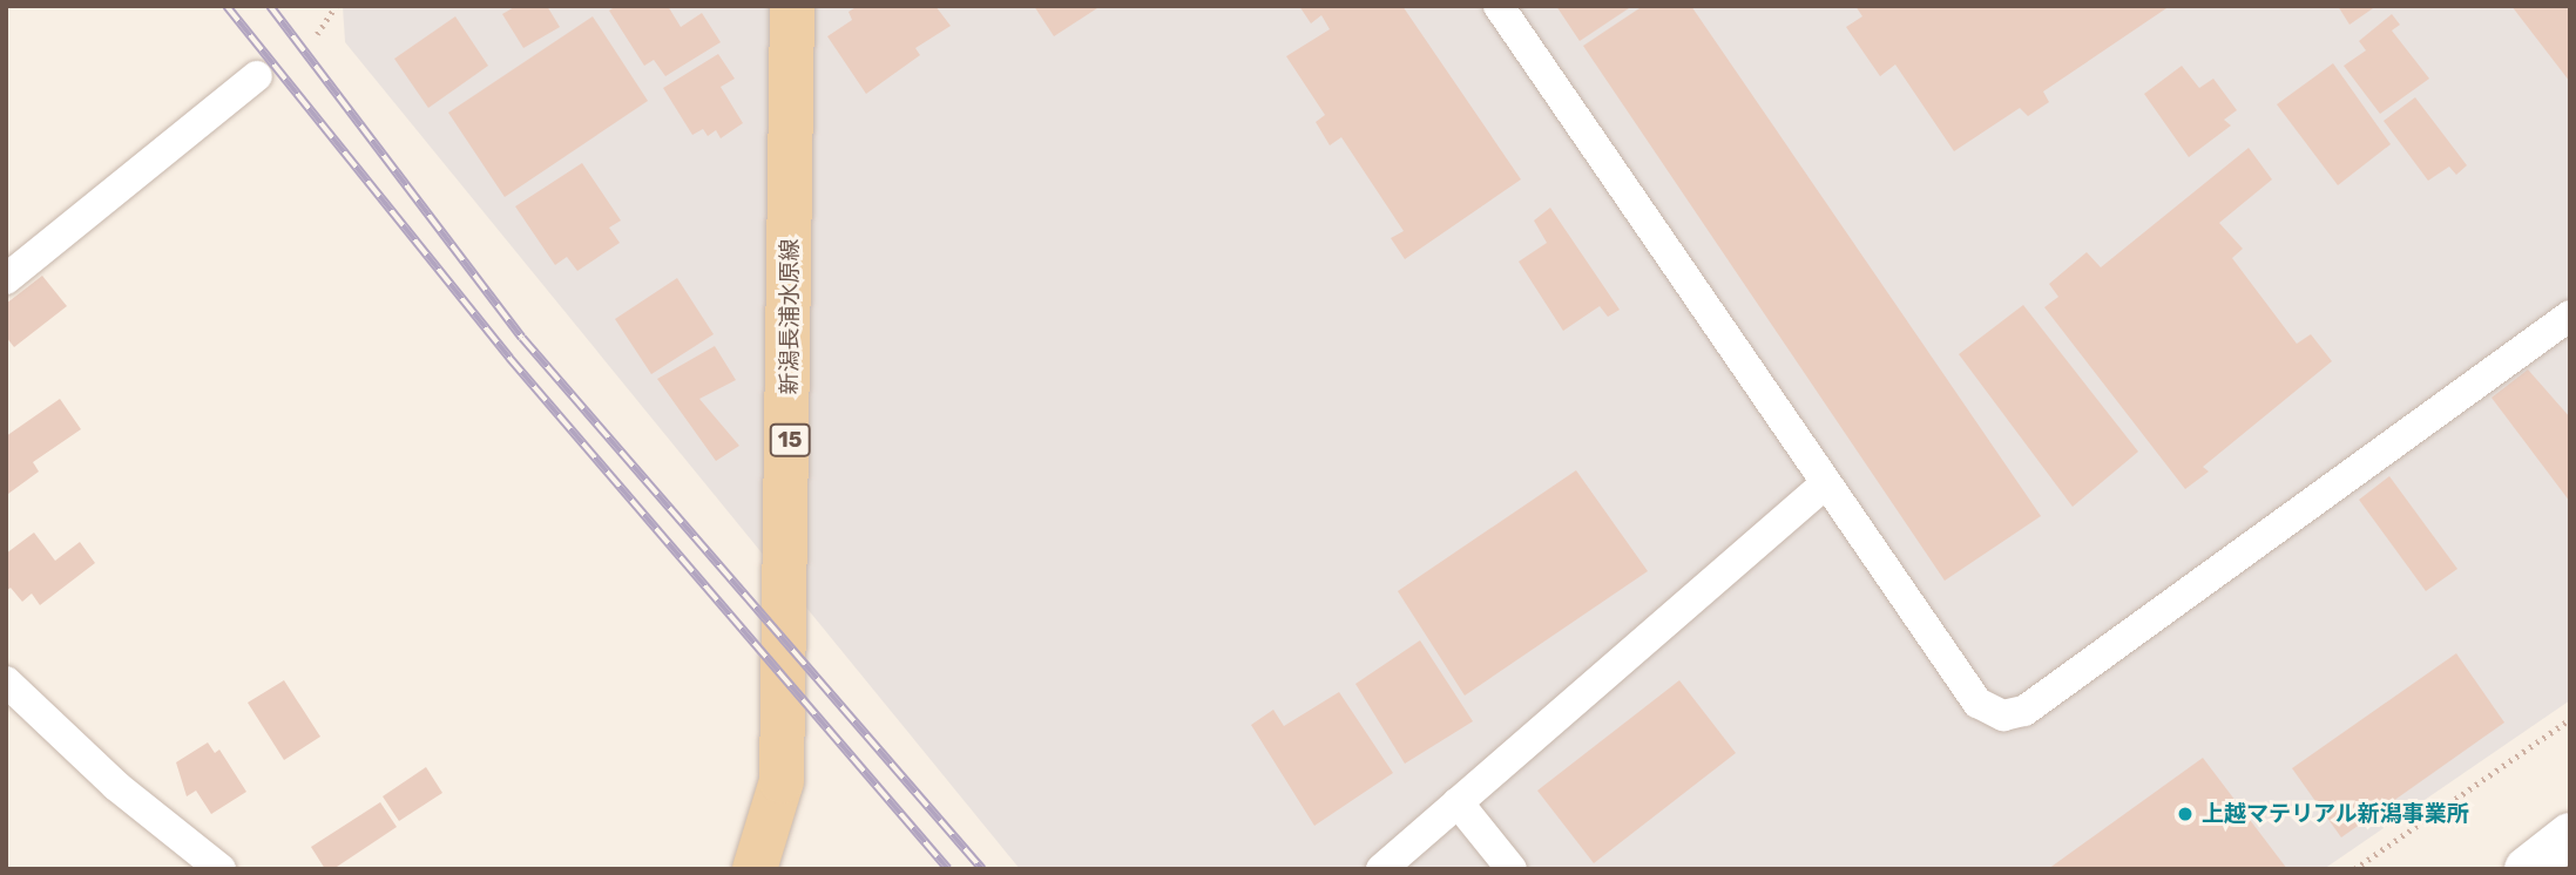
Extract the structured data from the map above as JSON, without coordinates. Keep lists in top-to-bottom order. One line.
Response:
{"streets":{"main road":["新潟長浦水原線","15"]},"places":["上越マテリアル新潟事業所"]}
